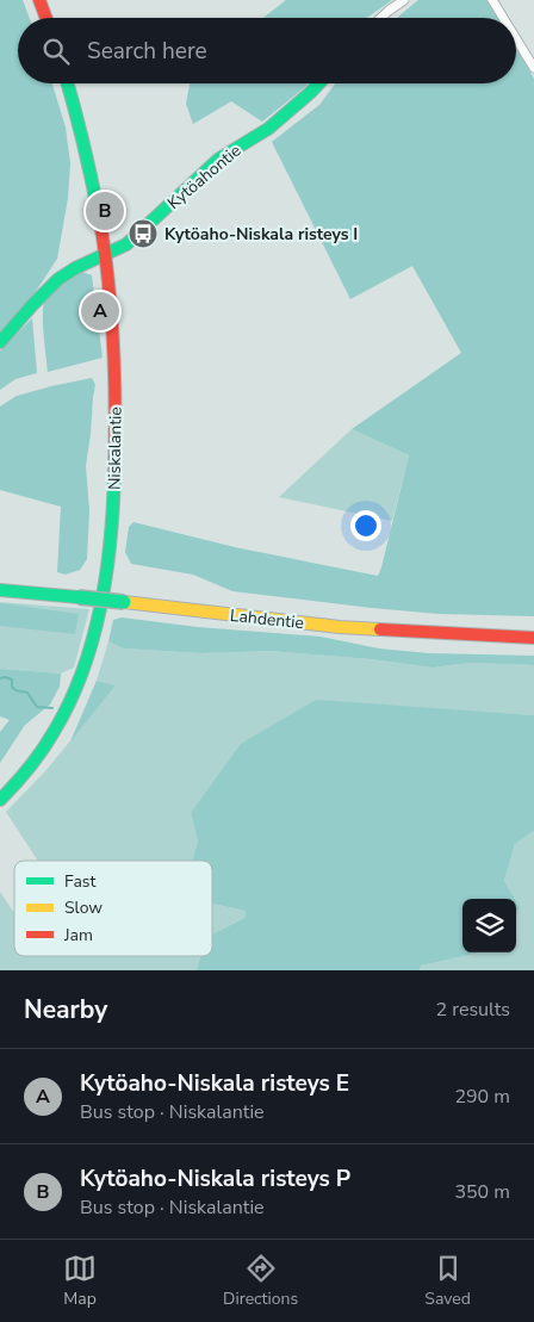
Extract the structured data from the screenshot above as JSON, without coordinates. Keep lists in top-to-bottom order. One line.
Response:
{"streets":{"main road":["Kytöahontie","Niskalantie","Lahdentie"]},"crossings":[["Kytöahontie","Niskalantie"]],"places":{"bus stop":["Kytöaho-Niskala risteys I"]},"legend":["Fast","Slow","Jam"],"page":{"search":"Search here","pins":["B","A"],"heading":["Nearby","2 results"],"list":[{"mark":"A","name":"Kytöaho-Niskala risteys E","note":"Bus stop · Niskalantie","value":"290 m"},{"mark":"B","name":"Kytöaho-Niskala risteys P","note":"Bus stop · Niskalantie","value":"350 m"}],"nav":["Map","Directions","Saved"]}}
